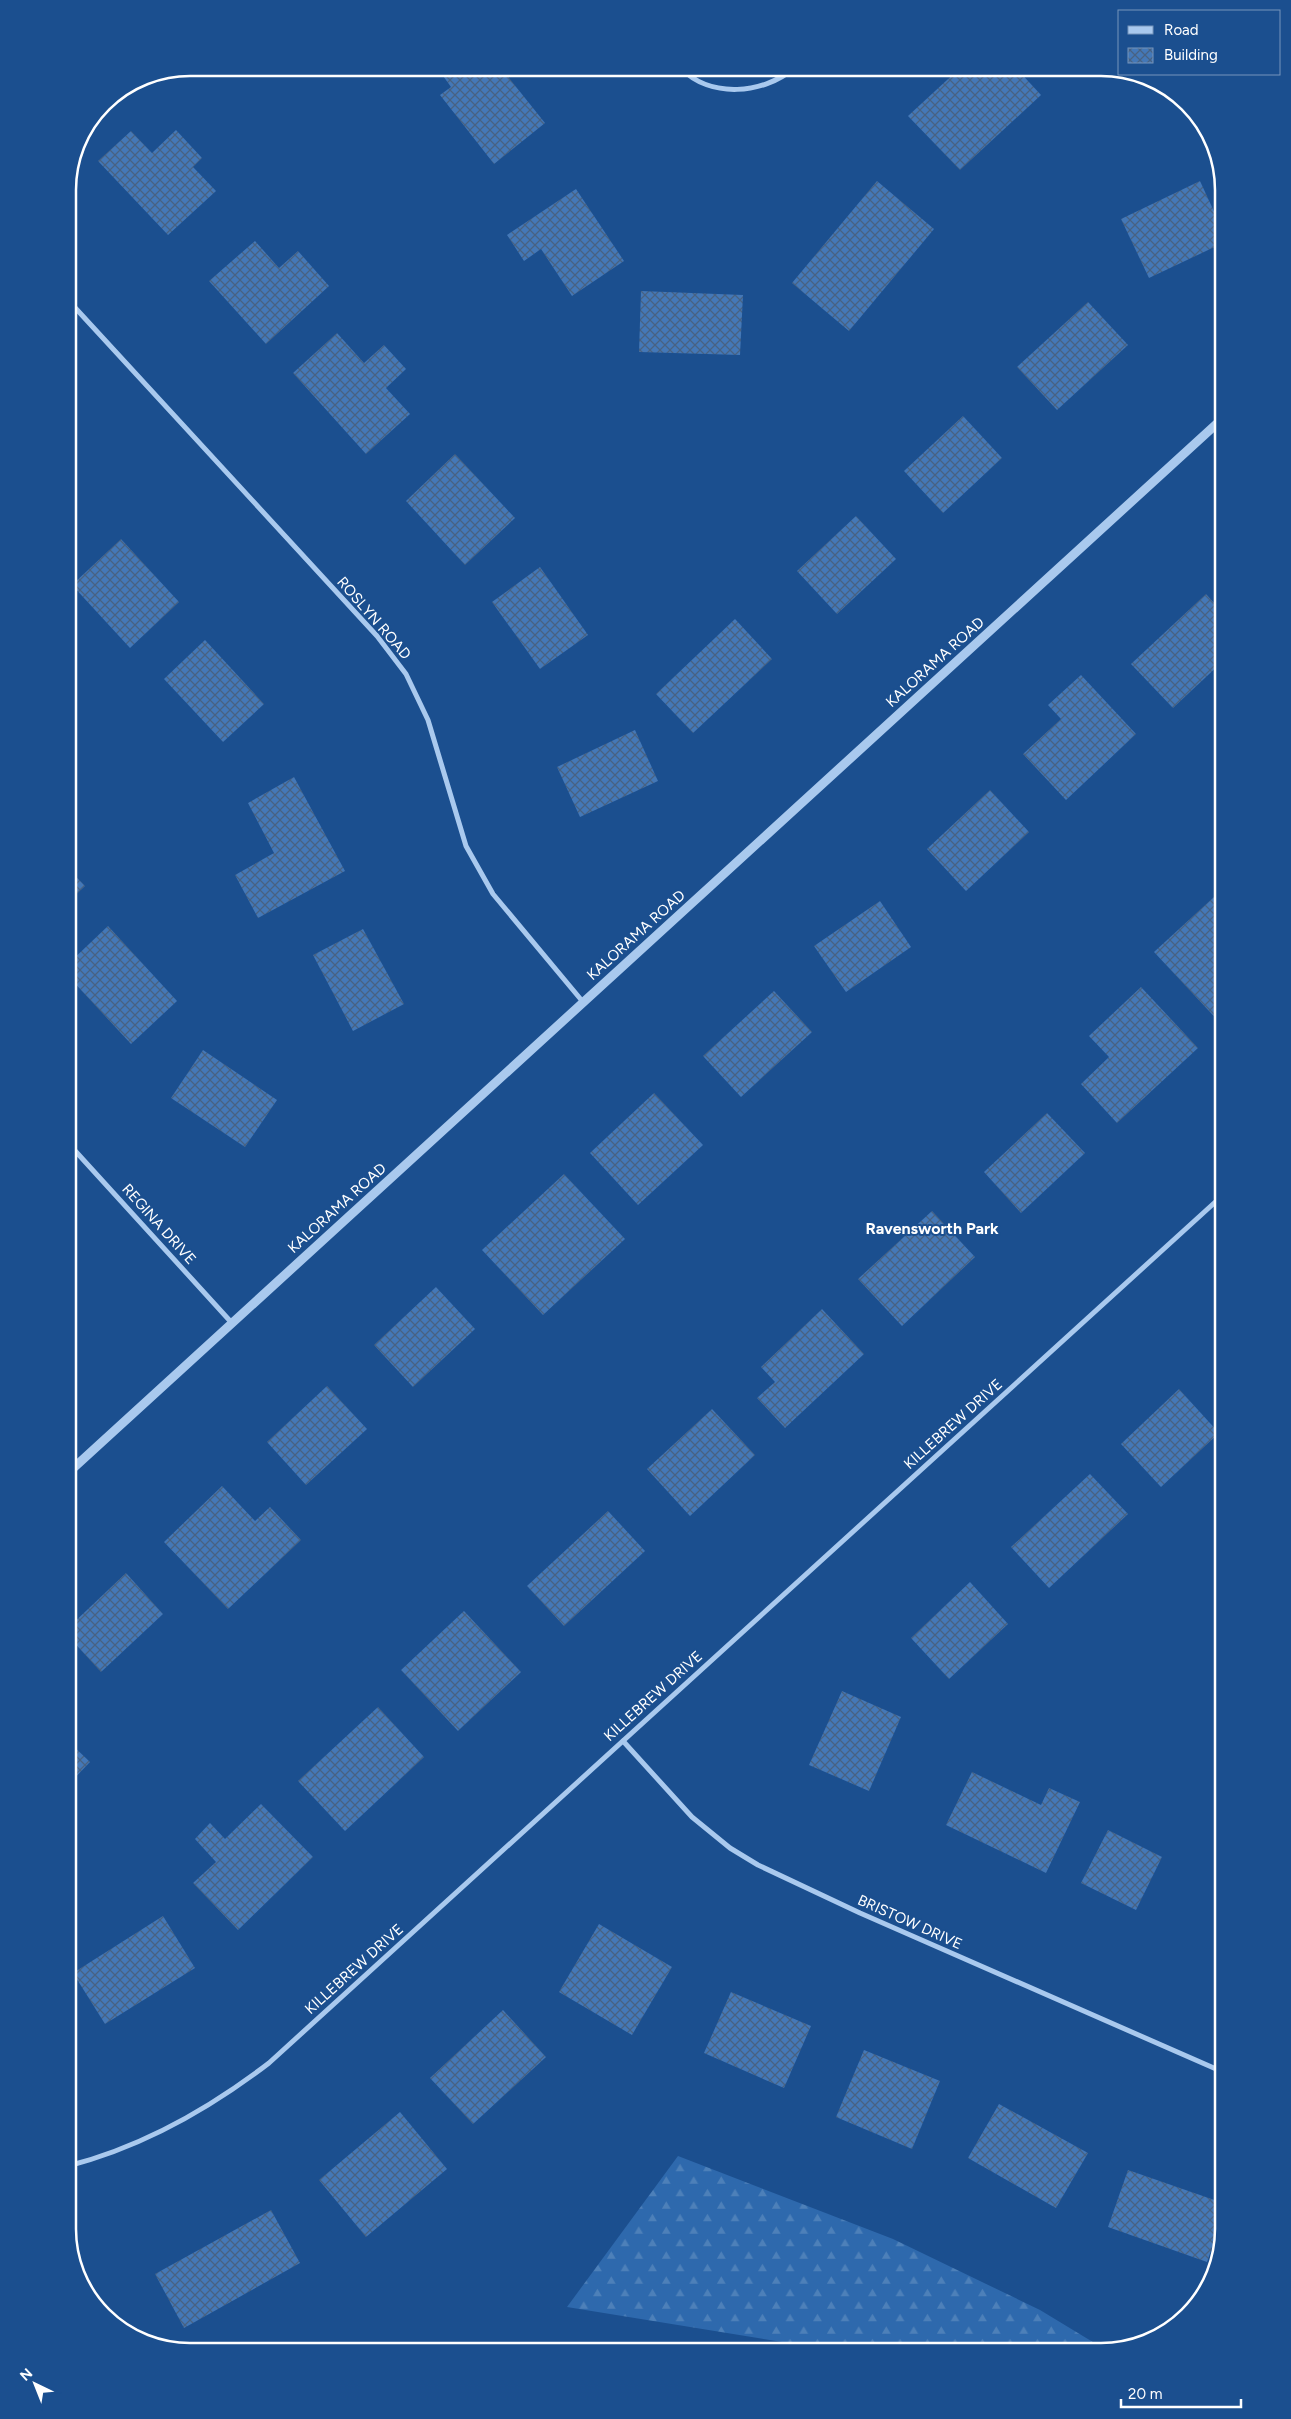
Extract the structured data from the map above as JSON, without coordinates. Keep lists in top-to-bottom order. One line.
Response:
{"streets":{"street":["ROSLYN ROAD","KALORAMA ROAD","REGINA DRIVE","KILLEBREW DRIVE","BRISTOW DRIVE"]},"crossings":[["ROSLYN ROAD","KALORAMA ROAD"],["KALORAMA ROAD","REGINA DRIVE"],["KILLEBREW DRIVE","BRISTOW DRIVE"]],"districts":["Ravensworth Park"],"legend":["Road","Building"],"scale_bar":"20 m","north":"top left"}
